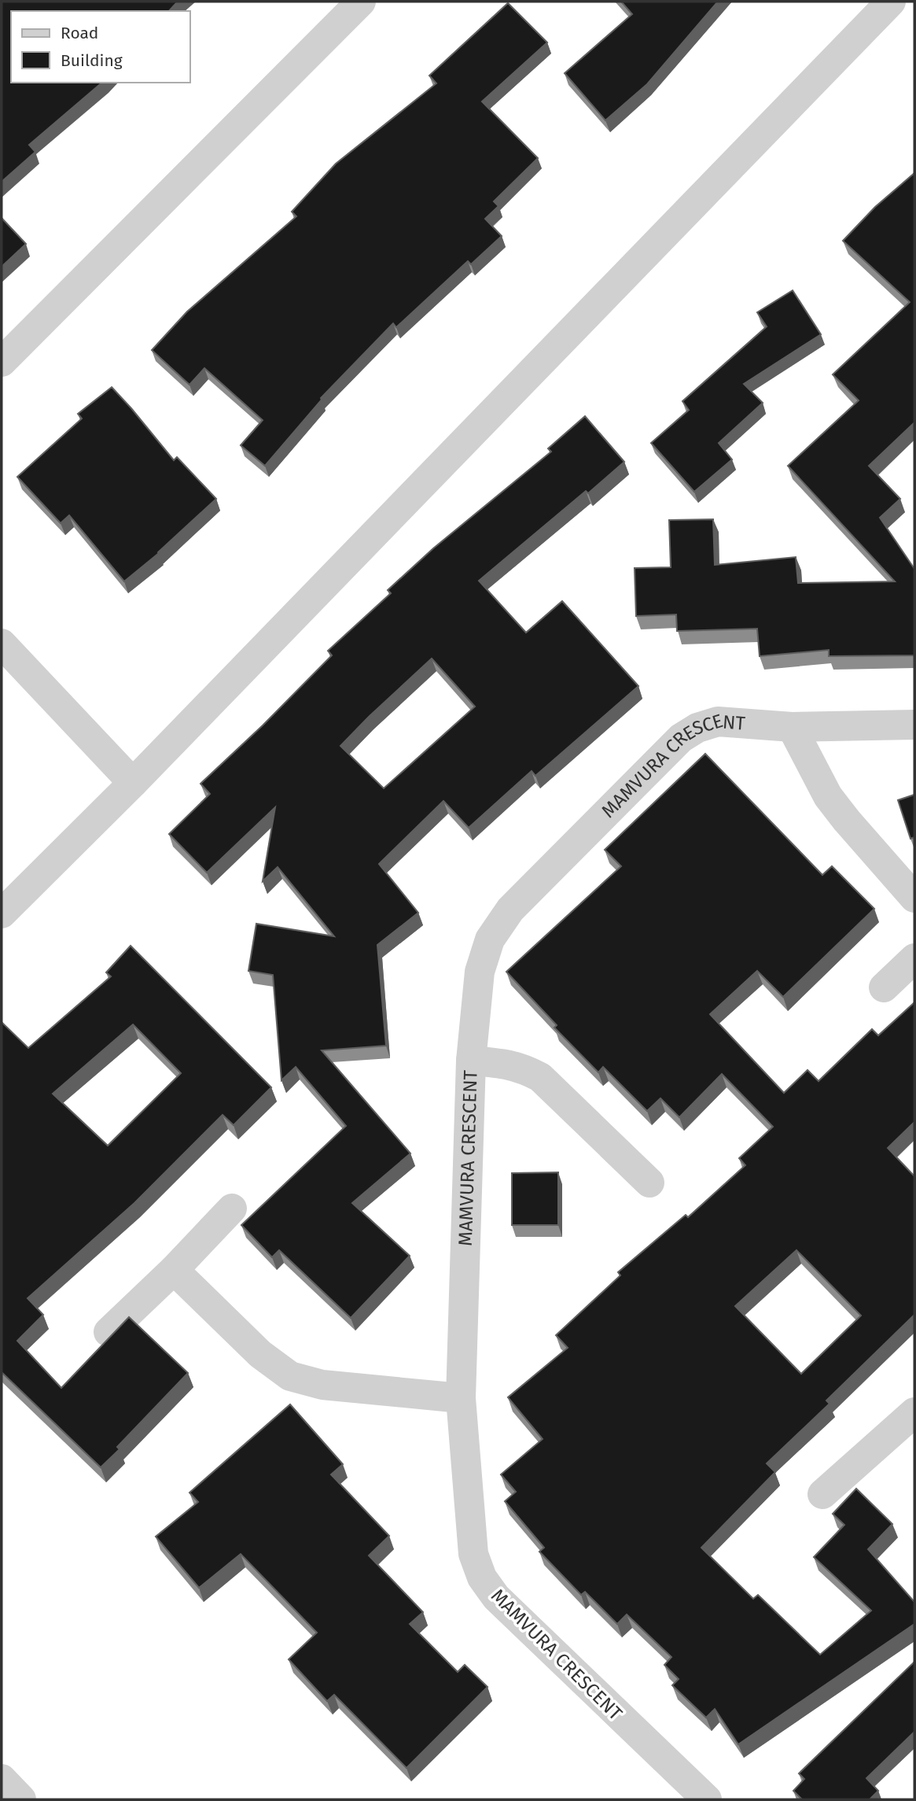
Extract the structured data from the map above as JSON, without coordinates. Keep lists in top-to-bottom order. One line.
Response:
{"streets":{"street":["MAMVURA CRESCENT"]},"legend":["Road","Building"]}
